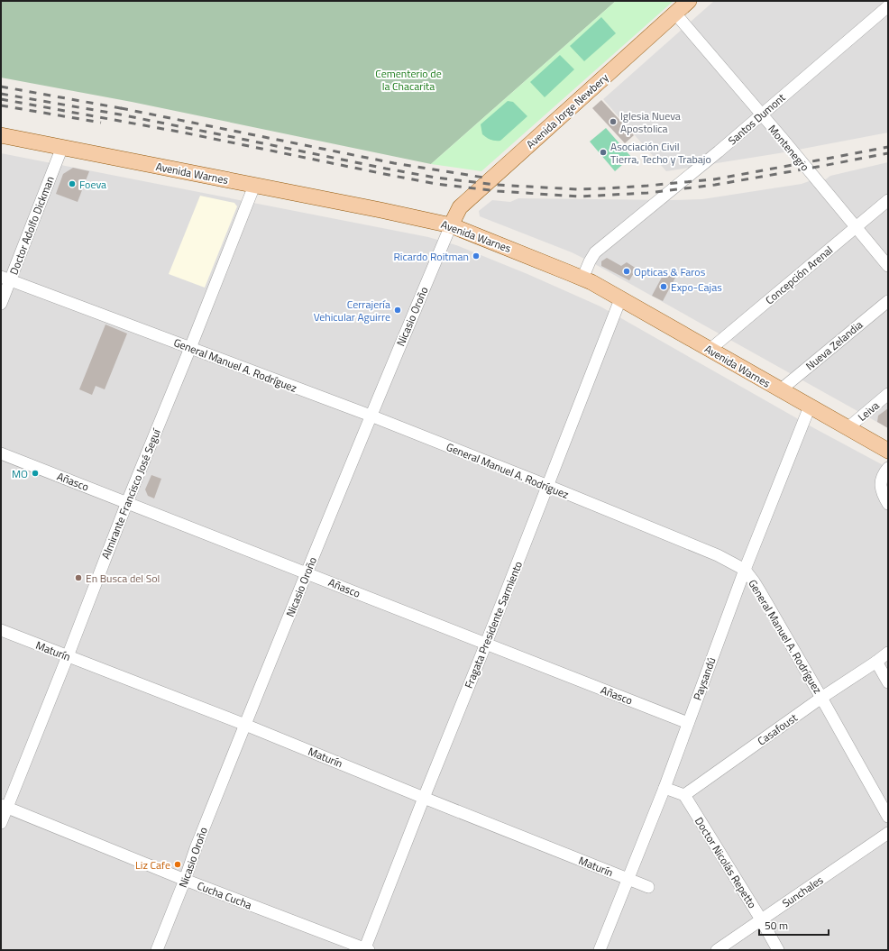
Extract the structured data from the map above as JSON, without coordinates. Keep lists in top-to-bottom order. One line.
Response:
{"streets":{"main road":["Avenida Jorge Newbery","Avenida Warnes"],"street":["Santos Dumont","Montenegro","Doctor Adolfo Dickman","Concepción Arenal","Nicasio Oroño","Nueva Zelandia","General Manuel A. Rodríguez","Leiva","Añasco","Almirante Francisco José Seguí","Fragata Presidente Sarmiento","Maturín","Paysandú","Casafoust","Doctor Nicolás Repetto","Sunchales","Cucha Cucha"]},"crossings":[["Avenida Jorge Newbery","Montenegro"],["Avenida Jorge Newbery","Avenida Warnes"],["Avenida Jorge Newbery","Nicasio Oroño"],["Santos Dumont","Montenegro"],["Santos Dumont","Avenida Warnes"],["Montenegro","Concepción Arenal"],["Avenida Warnes","Doctor Adolfo Dickman"],["Avenida Warnes","Concepción Arenal"],["Avenida Warnes","Nicasio Oroño"],["Avenida Warnes","Nueva Zelandia"],["Avenida Warnes","Leiva"],["Avenida Warnes","Almirante Francisco José Seguí"],["Avenida Warnes","Fragata Presidente Sarmiento"],["Avenida Warnes","Paysandú"],["Doctor Adolfo Dickman","General Manuel A. Rodríguez"],["Nicasio Oroño","General Manuel A. Rodríguez"],["Nicasio Oroño","Añasco"],["Nicasio Oroño","Maturín"],["Nicasio Oroño","Cucha Cucha"],["General Manuel A. Rodríguez","Almirante Francisco José Seguí"],["General Manuel A. Rodríguez","Fragata Presidente Sarmiento"],["General Manuel A. Rodríguez","Paysandú"],["General Manuel A. Rodríguez","Casafoust"],["Añasco","Almirante Francisco José Seguí"],["Añasco","Fragata Presidente Sarmiento"],["Añasco","Paysandú"],["Almirante Francisco José Seguí","Maturín"],["Almirante Francisco José Seguí","Cucha Cucha"],["Fragata Presidente Sarmiento","Maturín"],["Fragata Presidente Sarmiento","Cucha Cucha"],["Maturín","Paysandú"],["Casafoust","Doctor Nicolás Repetto"],["Doctor Nicolás Repetto","Sunchales"]],"parks":["Cementerio de la Chacarita"],"places":["Iglesia Nueva Apostolica","Asociación Civil Tierra, Techo y Trabajo","Foeva","Ricardo Roitman","Opticas & Faros","Expo-Cajas","Cerrajería Vehicular Aguirre","MO","En Busca del Sol","Liz Cafe"],"scale_bar":"50 m"}
